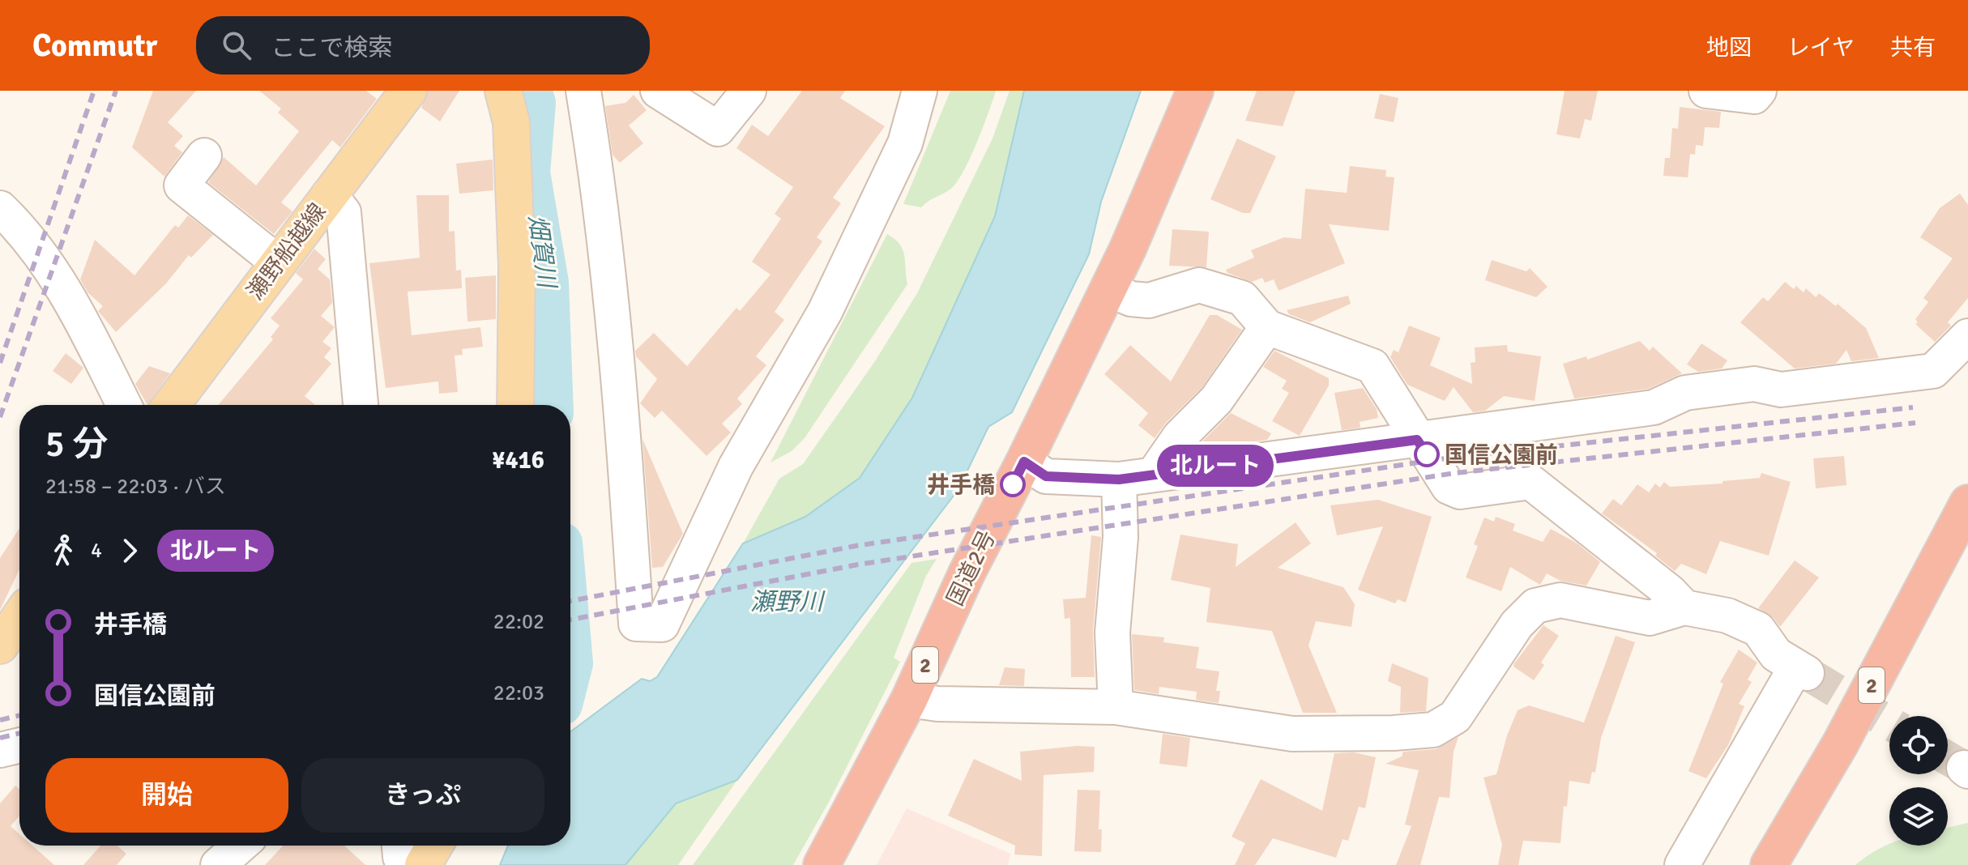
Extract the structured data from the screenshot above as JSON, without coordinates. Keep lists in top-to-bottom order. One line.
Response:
{"streets":{"highway":["国道2号","2"],"main road":["瀬野船越線"]},"water":["畑賀川","瀬野川"],"places":["国信公園前","井手橋"],"lines":["bus line 北ルート"],"page":{"header":"Commutr","search":"ここで検索","nav":["地図","レイヤ","共有"],"on_map":"北ルート","heading":["5 分","21:58 – 22:03 · バス","¥416"],"legs":["4","北ルート"],"list":[{"name":"井手橋","value":"22:02"},{"name":"国信公園前","value":"22:03"}],"buttons":["開始","きっぷ"]}}
